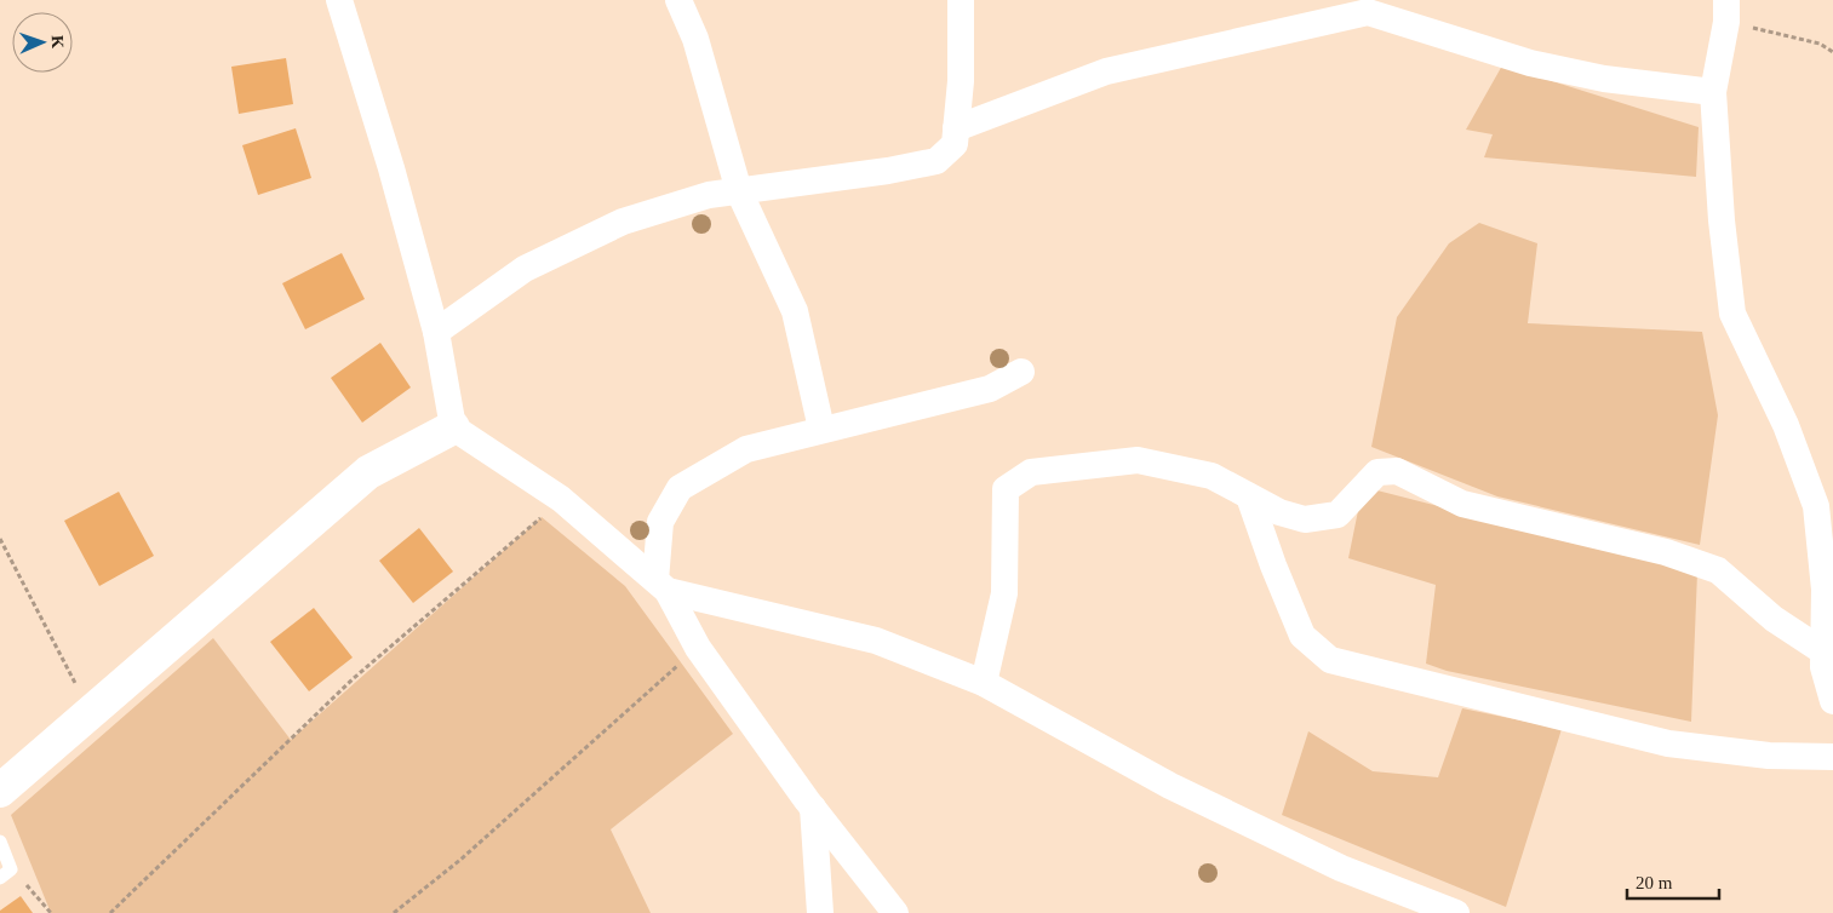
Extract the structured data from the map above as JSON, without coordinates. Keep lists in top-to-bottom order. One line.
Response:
{"scale_bar":"20 m","north":"right"}
